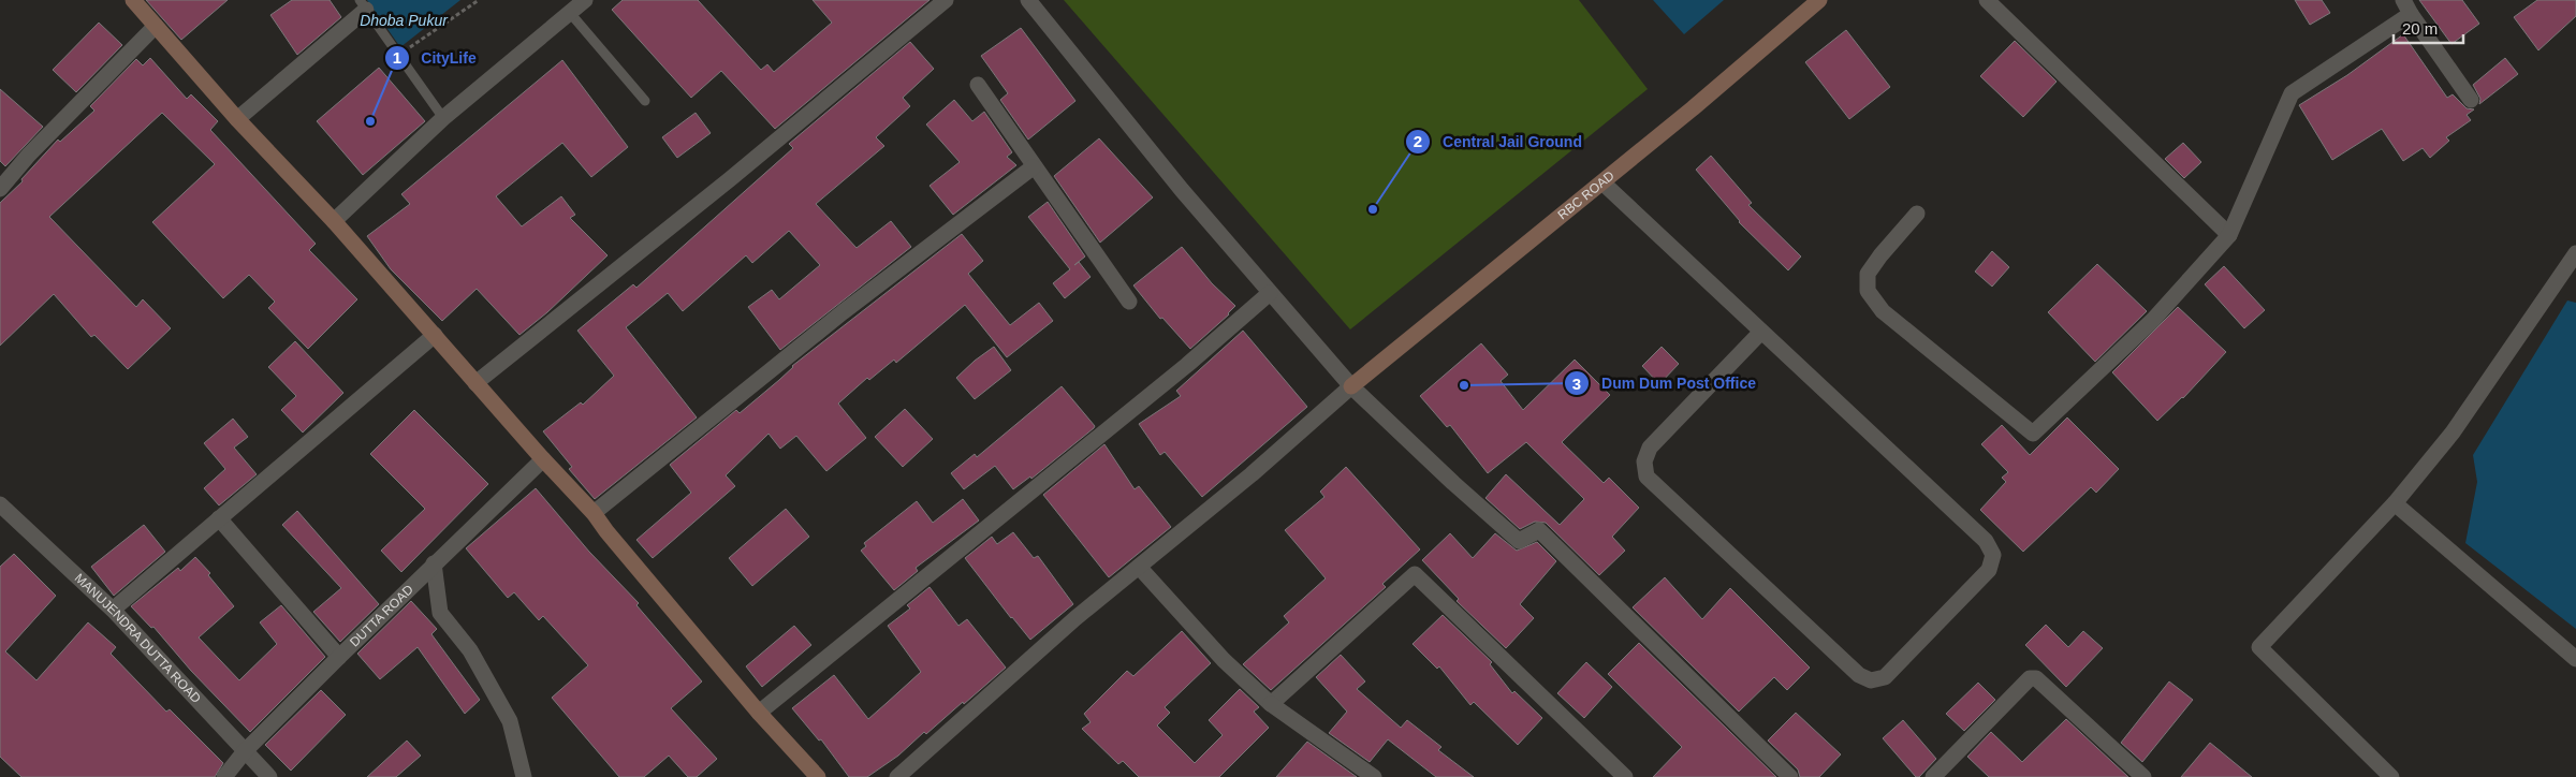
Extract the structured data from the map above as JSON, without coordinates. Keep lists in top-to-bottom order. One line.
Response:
{"streets":{"street":["RBC ROAD","DUTTA ROAD","MANUJENDRA DUTTA ROAD"]},"crossings":[["DUTTA ROAD","MANUJENDRA DUTTA ROAD"]],"water":["Dhoba Pukur"],"places":["CityLife","Central Jail Ground","Dum Dum Post Office"],"scale_bar":"20 m"}
